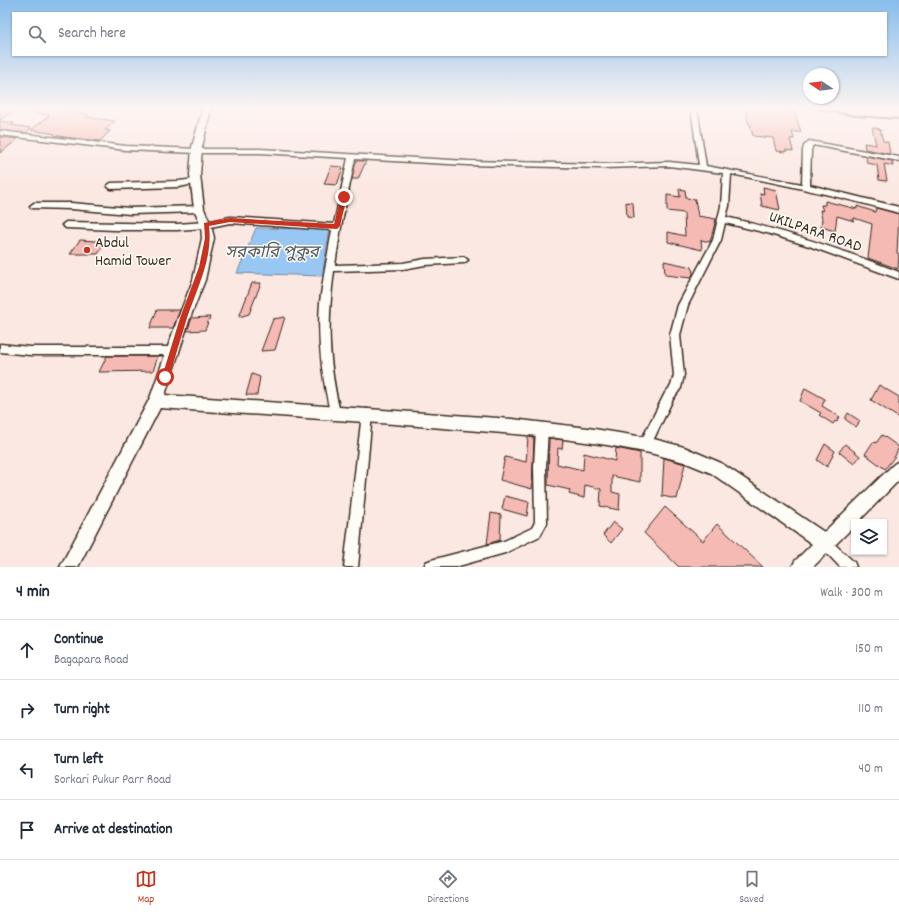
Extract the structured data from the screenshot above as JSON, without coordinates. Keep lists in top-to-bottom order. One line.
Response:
{"streets":{"street":["UKILPARA ROAD"]},"water":["সরকারি পুকুর"],"places":["Abdul Hamid Tower"],"north":"left","page":{"search":"Search here","heading":["4 min","Walk · 300 m"],"list":[["Continue","Bagapara Road","150 m"],["Turn right","110 m"],["Turn left","Sorkari Pukur Parr Road","40 m"],"Arrive at destination"],"nav":["Map","Directions","Saved"]}}
